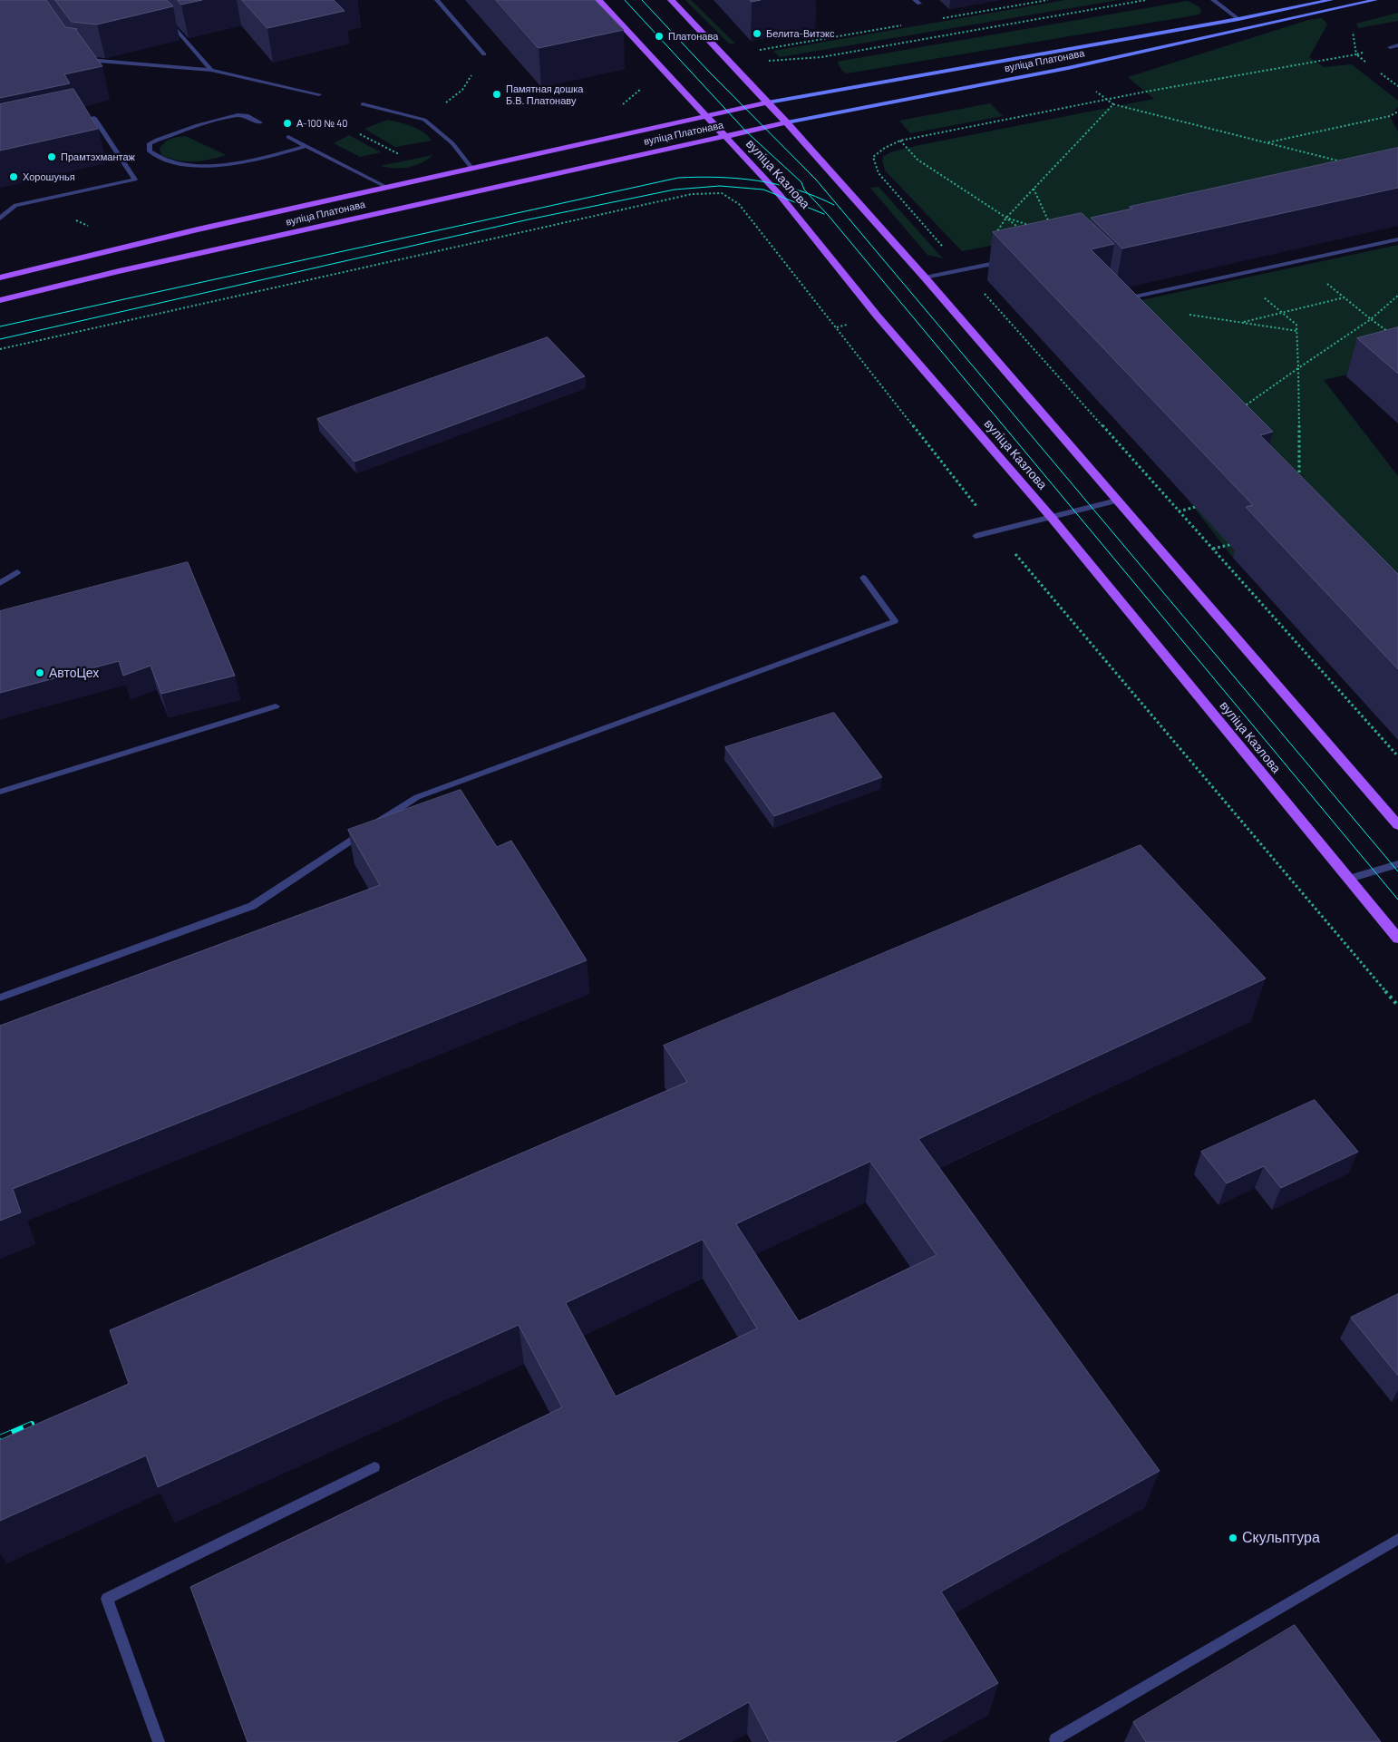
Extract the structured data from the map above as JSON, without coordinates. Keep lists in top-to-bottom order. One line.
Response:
{"streets":{"main road":["вуліца Платонава","вуліца Казлова"]},"crossings":[["вуліца Платонава","вуліца Казлова"]],"places":["Белита-Витэкс","Платонава","Памятная дошка Б.В. Платонаву","А-100 № 40","Прамтэхмантаж","Хорошунья","АвтоЦех","Скульптура"]}
